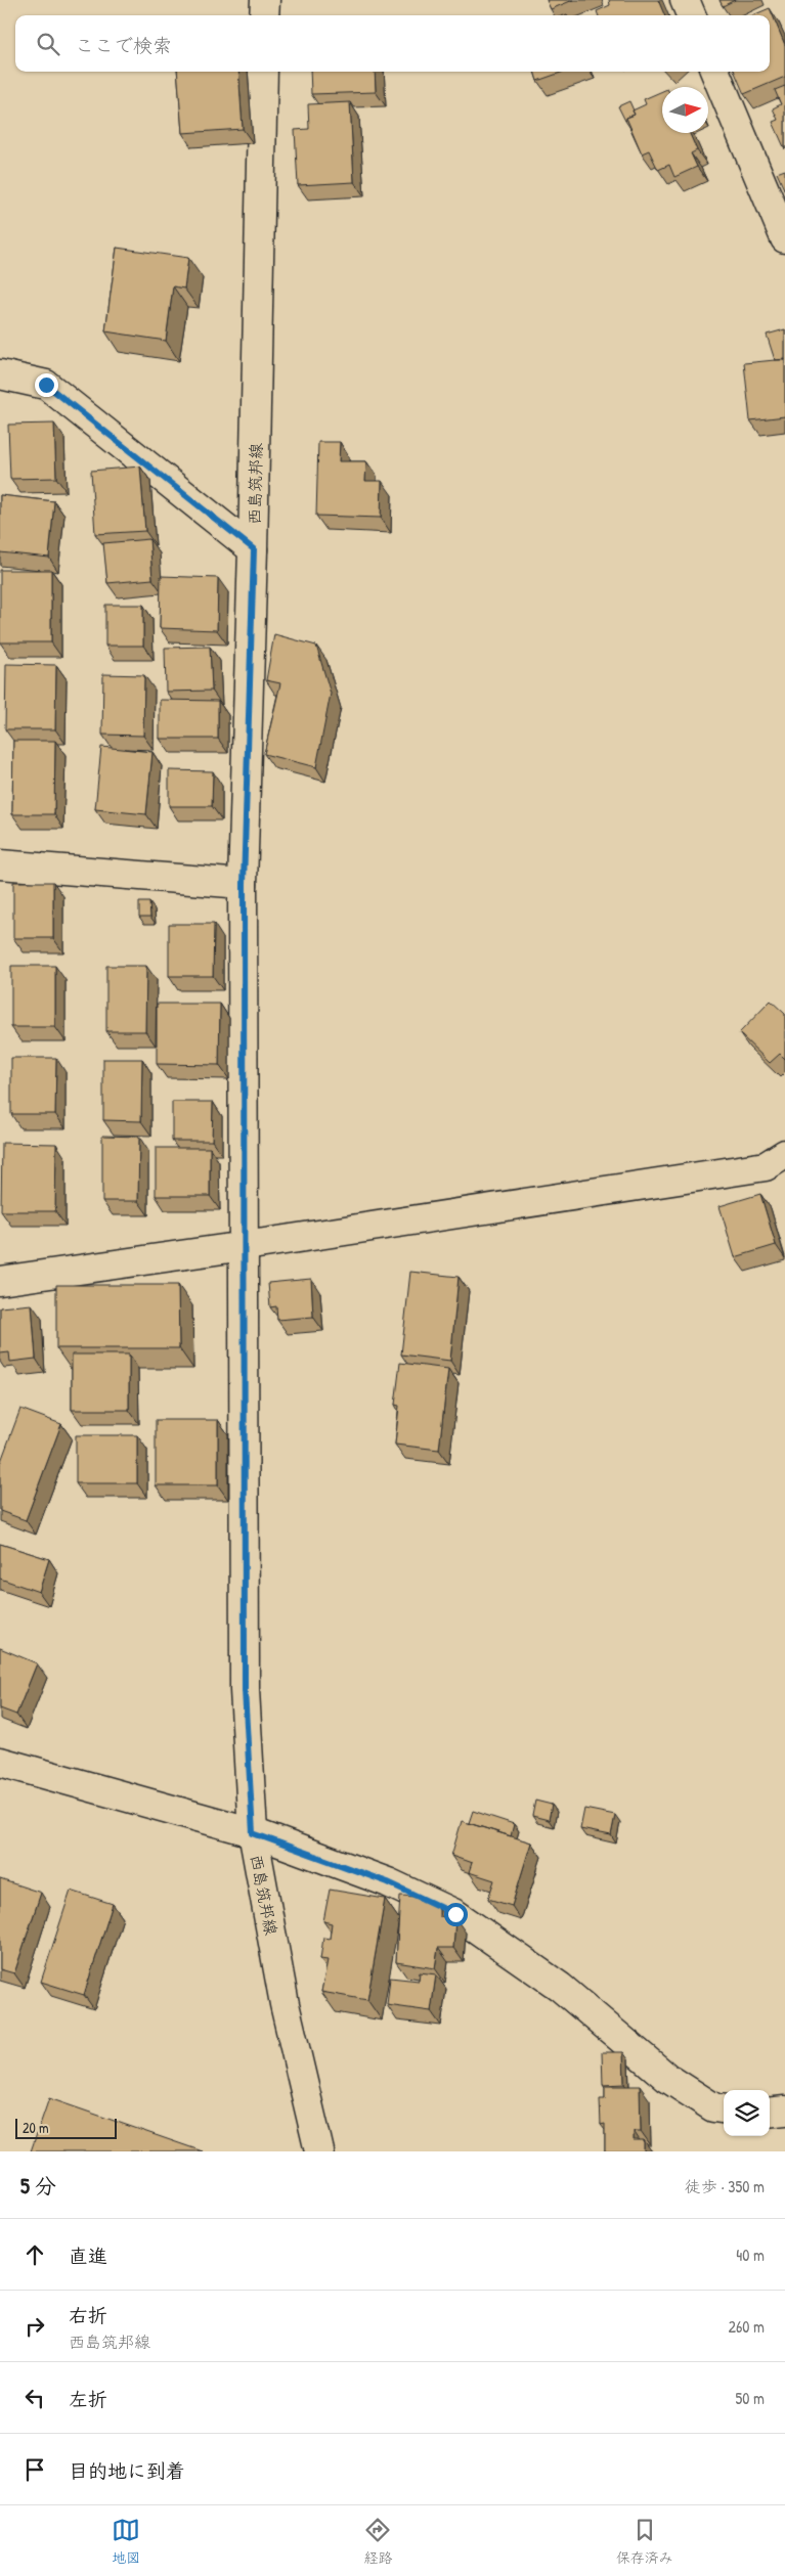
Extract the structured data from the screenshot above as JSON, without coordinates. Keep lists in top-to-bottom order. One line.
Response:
{"streets":{"street":["西島筑邦線"]},"scale_bar":"20 m","north":"right","page":{"search":"ここで検索","scale":"20 m","heading":["5 分","徒歩 · 350 m"],"list":[["直進","40 m"],["右折","西島筑邦線","260 m"],["左折","50 m"],"目的地に到着"],"nav":["地図","経路","保存済み"]}}
